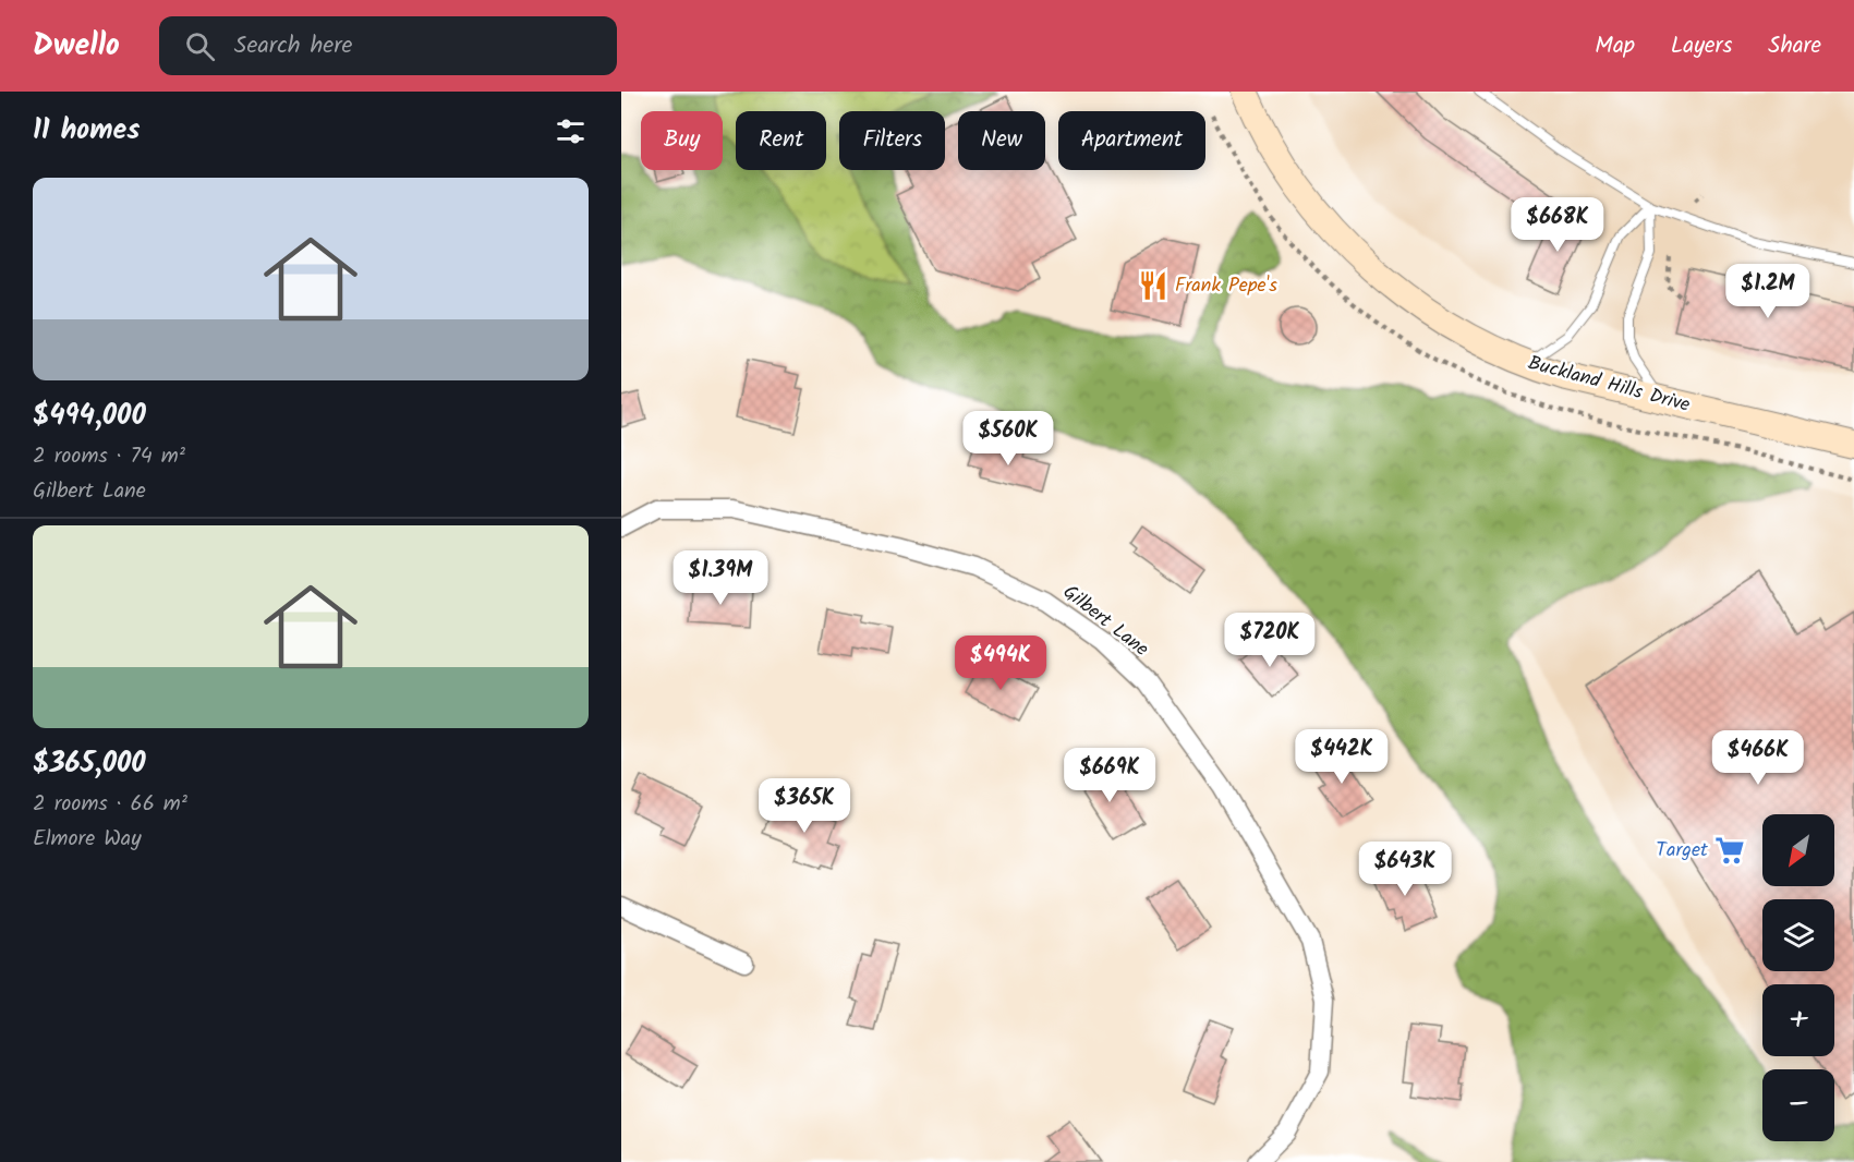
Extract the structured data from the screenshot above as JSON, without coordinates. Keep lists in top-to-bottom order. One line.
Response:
{"streets":{"street":["Buckland Hills Drive","Gilbert Lane"]},"places":{"restaurant":["Frank Pepe's"],"supermarket":["Target"]},"north":"bottom left","page":{"header":"Dwello","search":"Search here","nav":["Map","Layers","Share"],"heading":"11 homes","chip":["Buy","Rent","Filters","New","Apartment"],"list":[{"name":"$494,000","note":"2 rooms · 74 m² · Gilbert Lane"},{"name":"$365,000","note":"2 rooms · 66 m² · Elmore Way"}],"price":["$668K","$1.2M","$560K","$1.39M","$720K","$494K","$442K","$466K","$669K","$365K","$643K"],"map_buttons":["+","−"]}}
